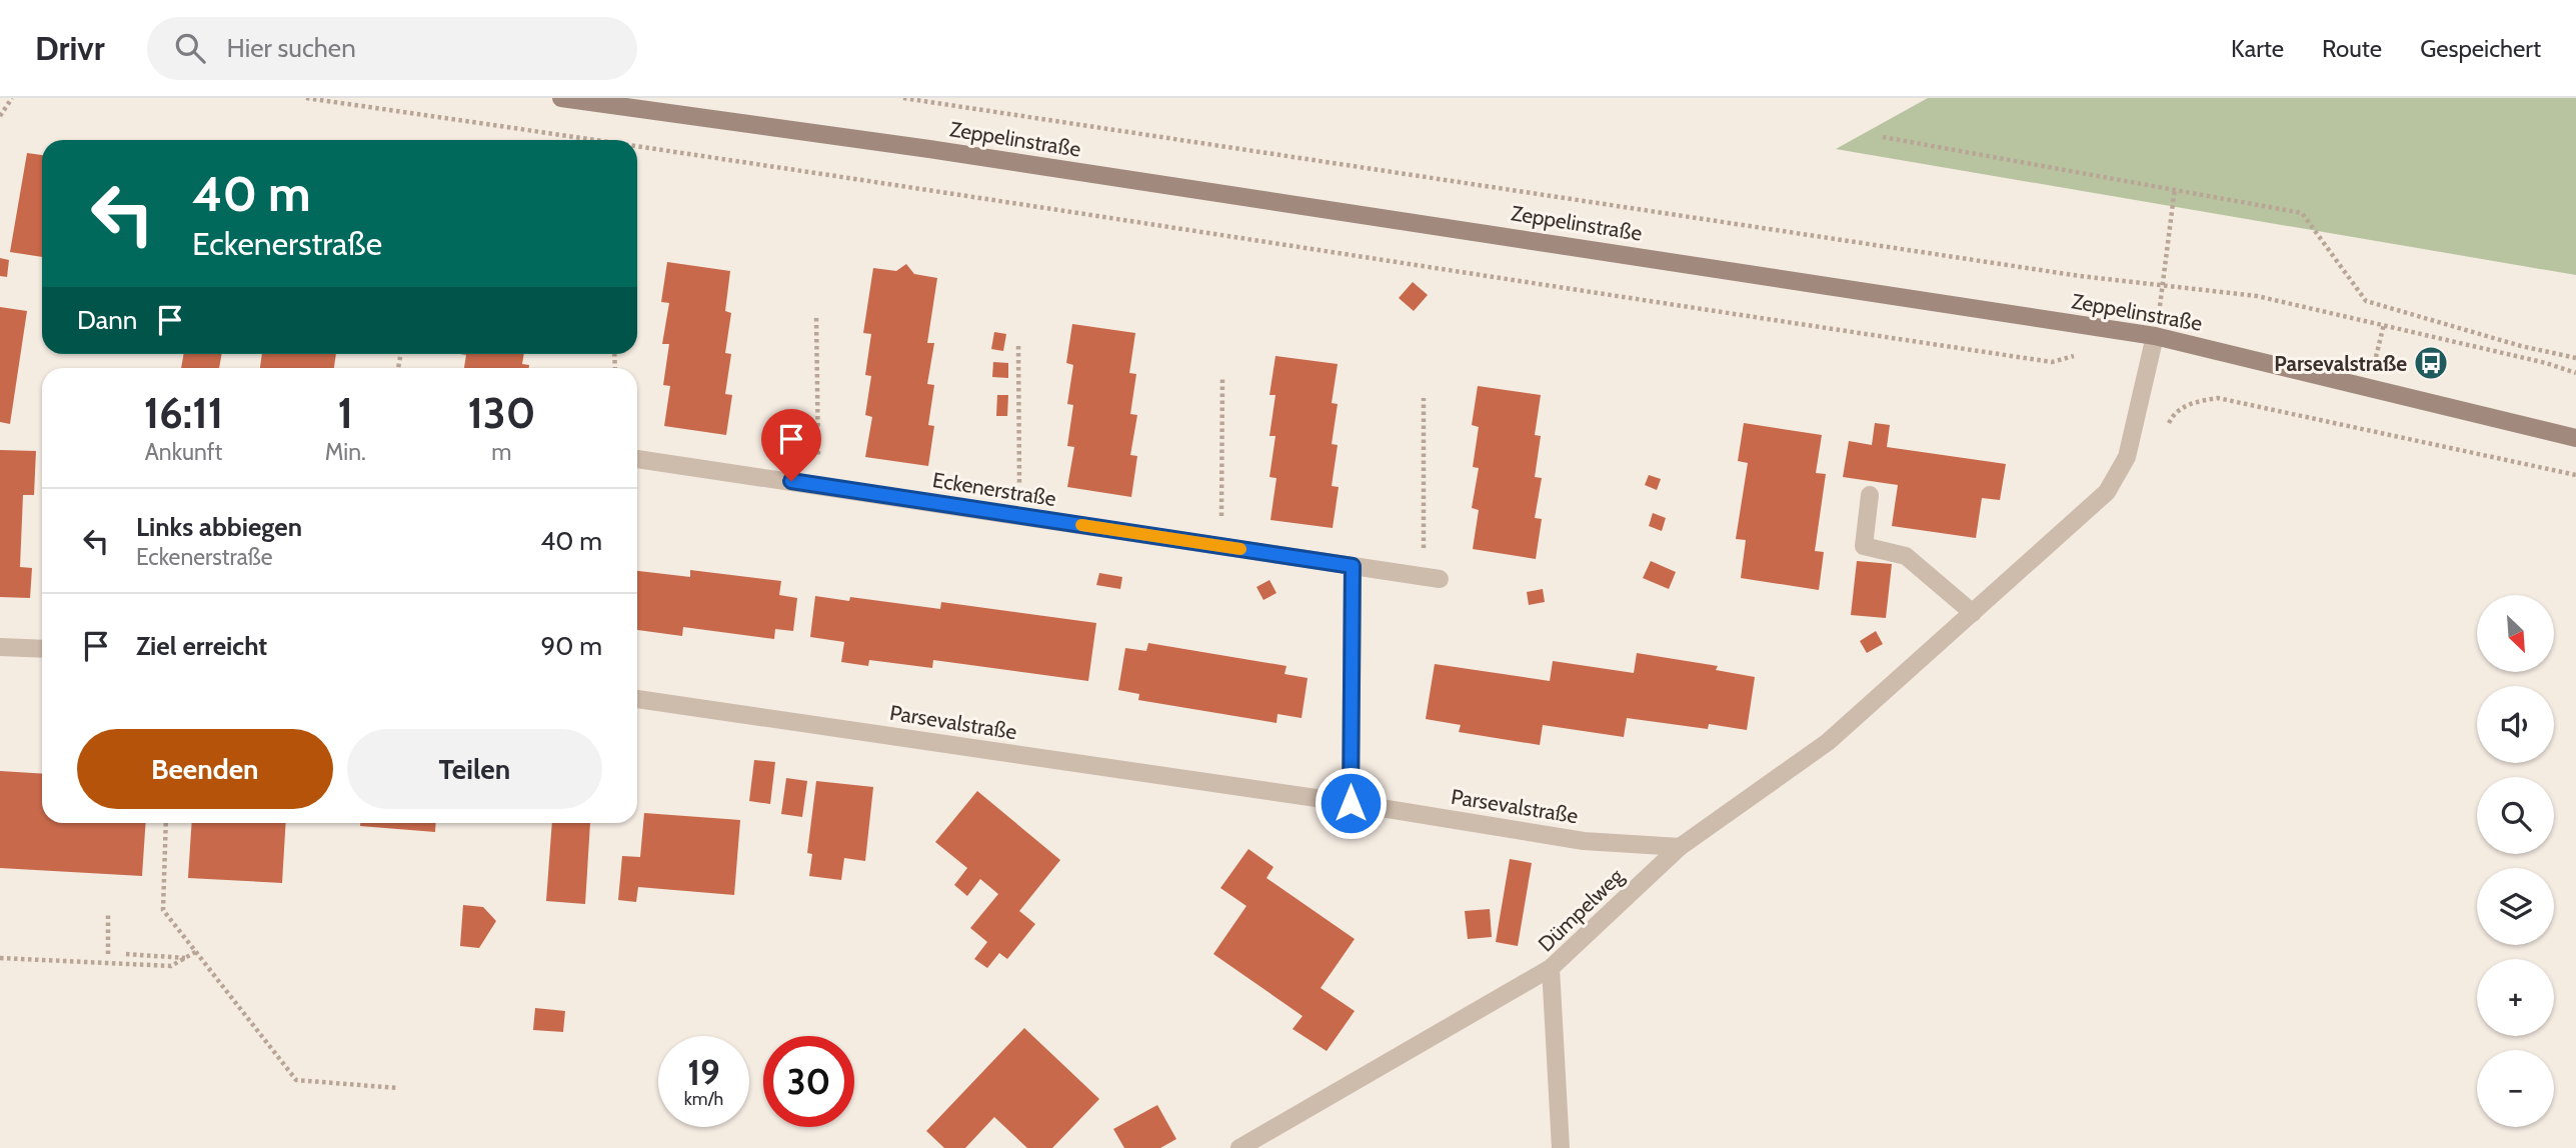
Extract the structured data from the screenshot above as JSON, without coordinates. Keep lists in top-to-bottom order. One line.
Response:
{"streets":{"main road":["Zeppelinstraße"],"street":["Eckenerstraße","Parsevalstraße","Dümpelweg"]},"crossings":[["Parsevalstraße","Dümpelweg"]],"places":{"bus stop":["Parsevalstraße"]},"north":"bottom right","page":{"header":"Drivr","search":"Hier suchen","nav":["Karte","Route","Gespeichert"],"turn":["40 m","Eckenerstraße"],"then":"Dann","eta":["16:11","Ankunft","1","Min.","130","m"],"list":[{"name":"Links abbiegen","note":"Eckenerstraße","value":"40 m"},{"name":"Ziel erreicht","value":"90 m"}],"map_buttons":["+","−"],"buttons":["Beenden","Teilen"],"speed":"19 km/h","limit":"30"}}
